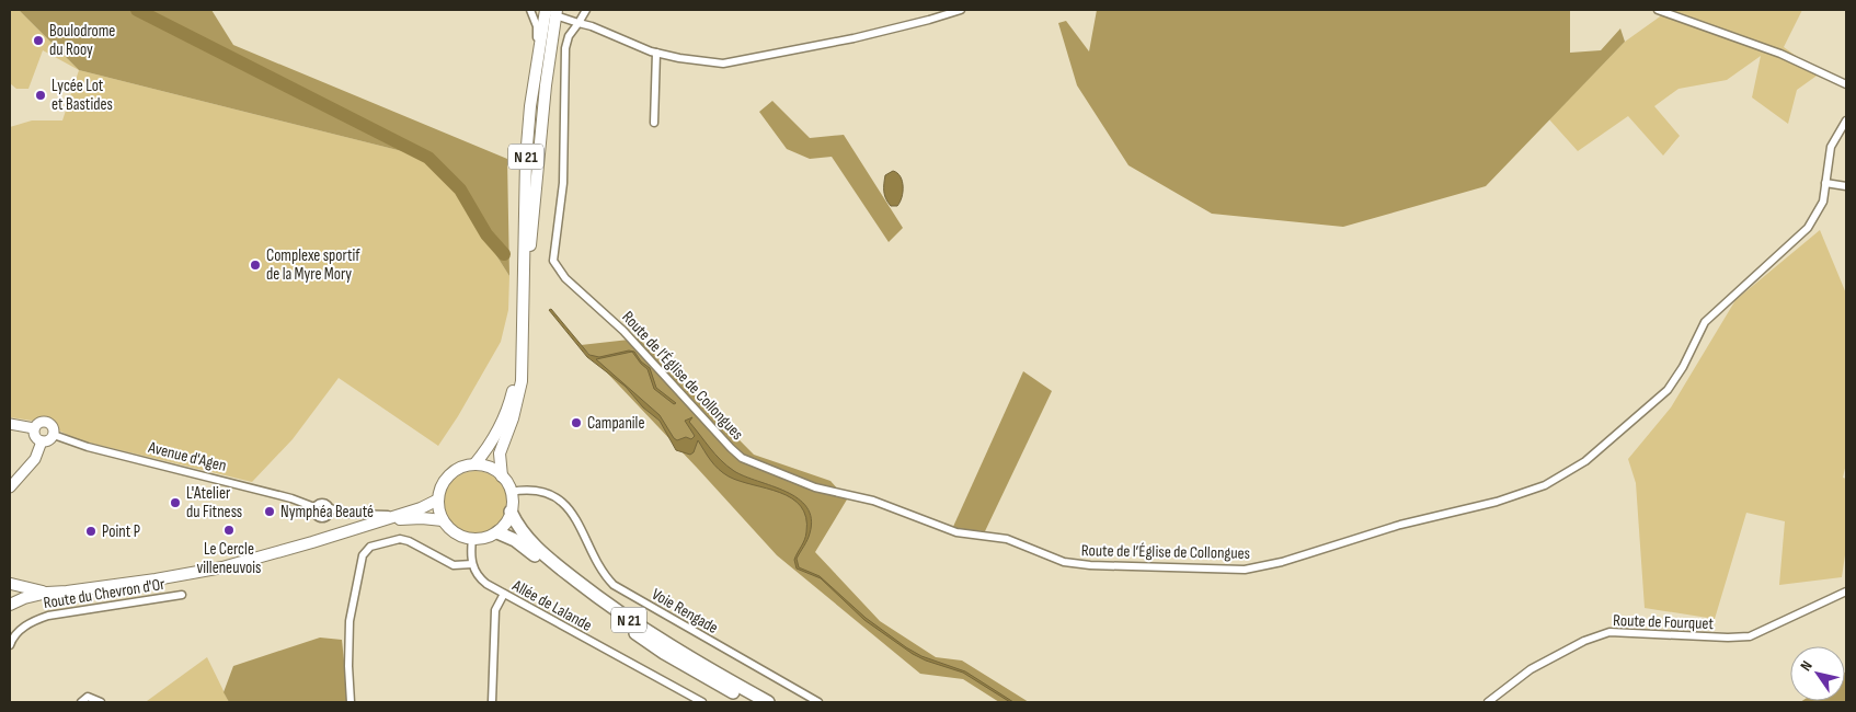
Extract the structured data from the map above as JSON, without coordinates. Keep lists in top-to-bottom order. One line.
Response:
{"streets":{"highway":["N 21"],"street":["Route de l’Église de Collongues","Avenue d'Agen","Route du Chevron d'Or","Allée de Lalande","Voie Rengade","Route de Fourquet"]},"crossings":[["N 21","Voie Rengade"]],"places":["Boulodrome du Rooy","Lycée Lot et Bastides","Complexe sportif de la Myre Mory","Campanile","L'Atelier du Fitness","Nymphéa Beauté","Le Cercle villeneuvois","Point P"],"north":"top left"}
